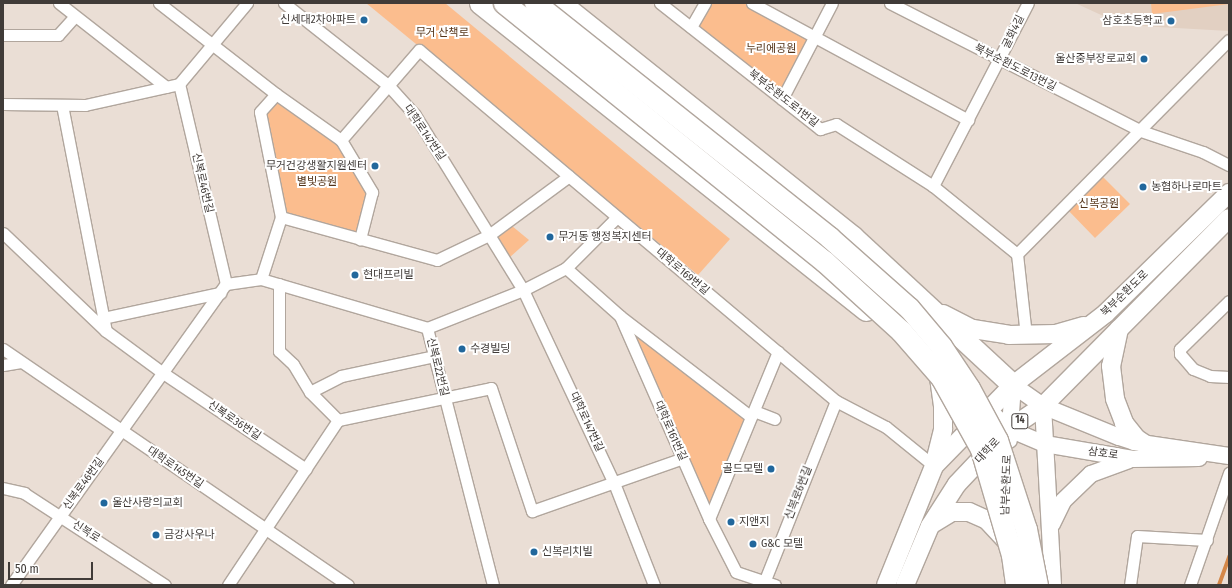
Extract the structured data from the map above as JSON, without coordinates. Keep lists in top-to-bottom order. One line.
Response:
{"streets":{"main road":["북부순환도로","14","대학로","삼호로","남부순환도로"],"street":["굴화4길","북부순환도로13번길","북부순환도로1번길","대학로147번길","신복로46번길","대학로169번길","신복로22번길","신복로36번길","대학로161번길","대학로145번길","신복로6번길","신복로"]},"crossings":[["굴화4길","북부순환도로13번길"],["대학로147번길","대학로169번길"],["신복로46번길","신복로22번길"],["신복로46번길","신복로36번길"],["신복로46번길","대학로145번길"],["신복로46번길","신복로"],["대학로169번길","신복로6번길"],["북부순환도로","대학로"],["북부순환도로","삼호로"],["북부순환도로","남부순환도로"],["대학로161번길","신복로6번길"],["대학로","삼호로"],["대학로","남부순환도로"],["삼호로","남부순환도로"]],"parks":["무거 산책로","누리에공원","별빛공원","신복공원"],"places":["신세대2차아파트","삼호초등학교","울산중부장로교회","무거건강생활지원센터","농협하나로마트","무거동 행정복지센터","현대프리빌","수경빌딩","골드모텔","울산사랑의교회","지앤지","금강사우나","G&C 모텔","신복리치빌"],"scale_bar":"50 m"}
